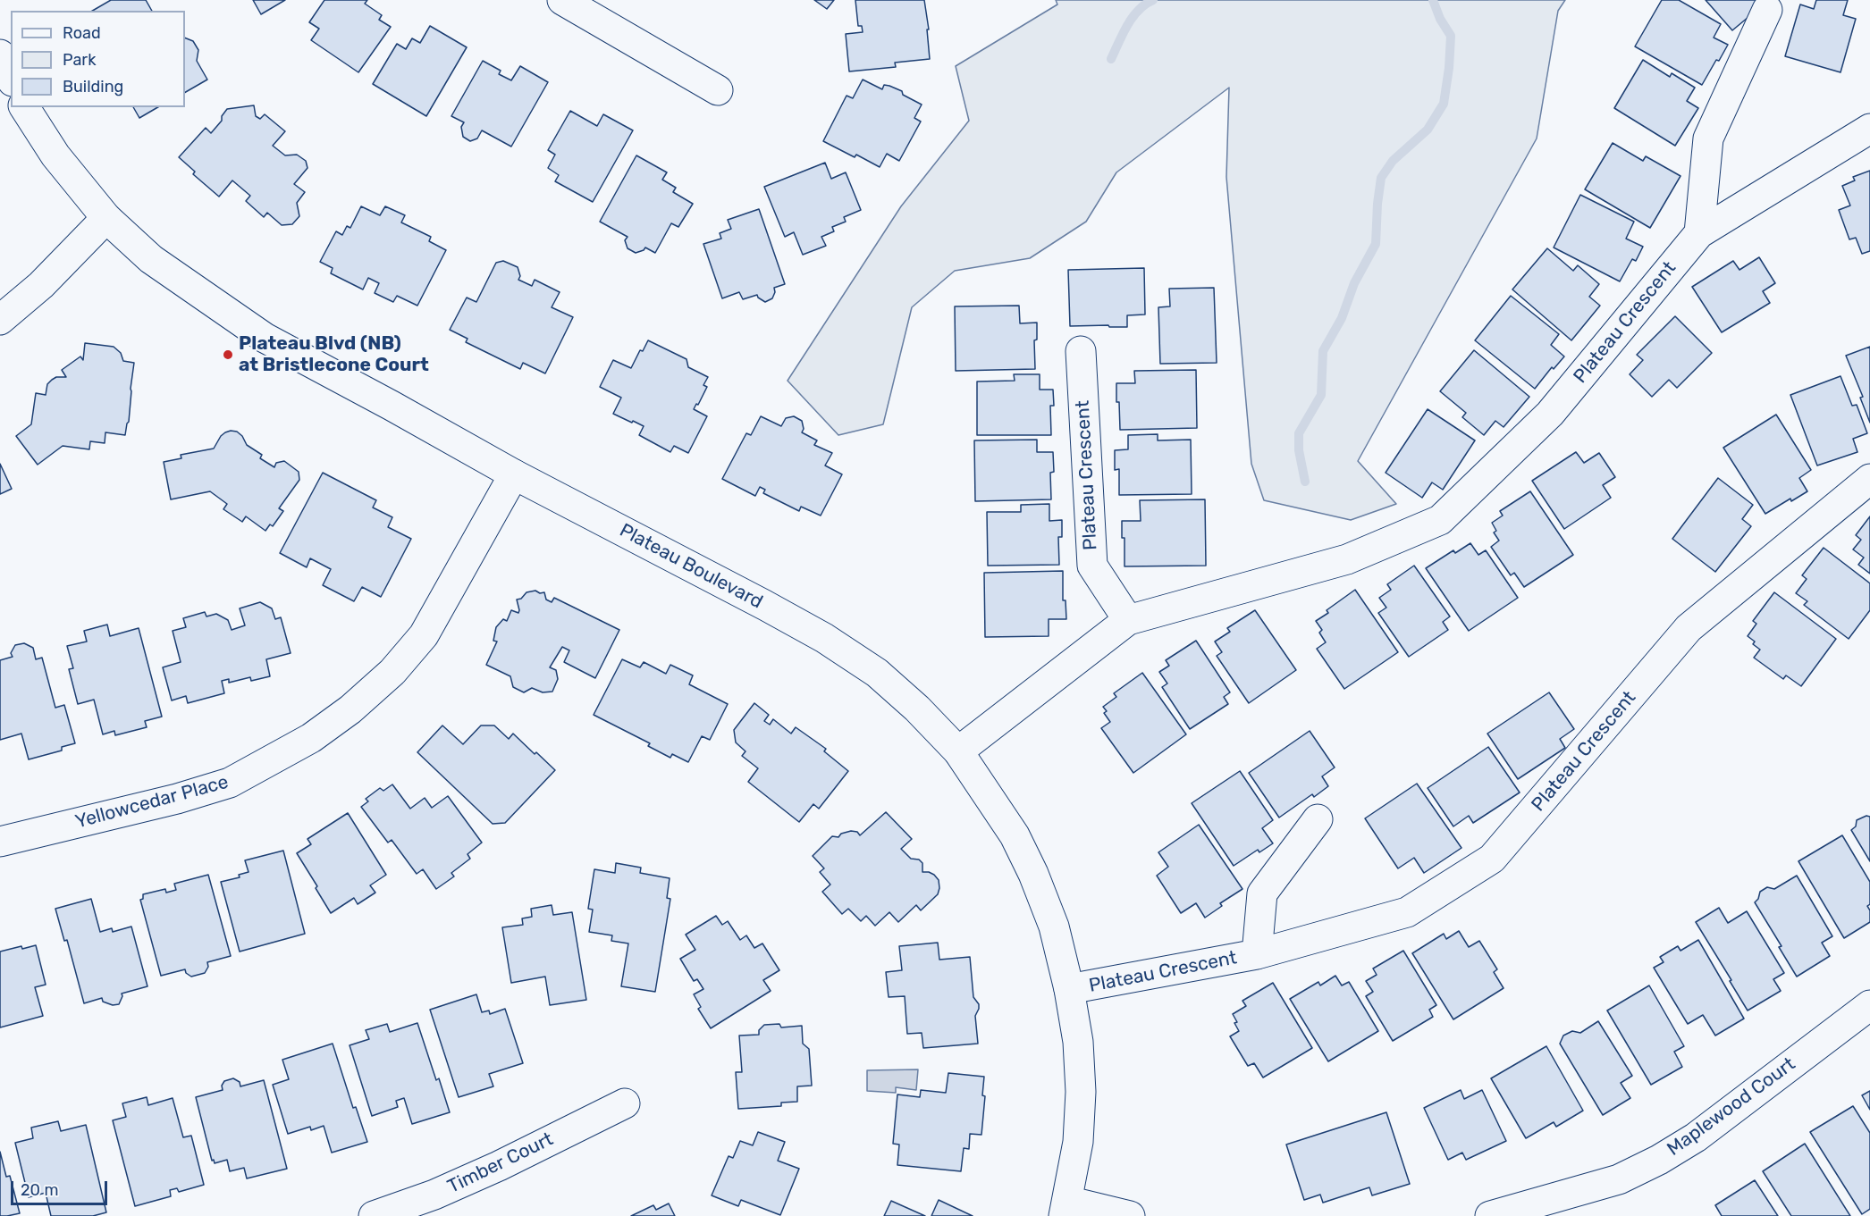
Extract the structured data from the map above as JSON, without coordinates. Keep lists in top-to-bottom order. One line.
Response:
{"streets":{"street":["Plateau Crescent","Plateau Boulevard","Yellowcedar Place","Maplewood Court","Timber Court"]},"crossings":[["Plateau Crescent","Plateau Boulevard"],["Plateau Boulevard","Yellowcedar Place"]],"places":["Plateau Blvd (NB) at Bristlecone Court"],"legend":["Road","Park","Building"],"scale_bar":"20 m"}
